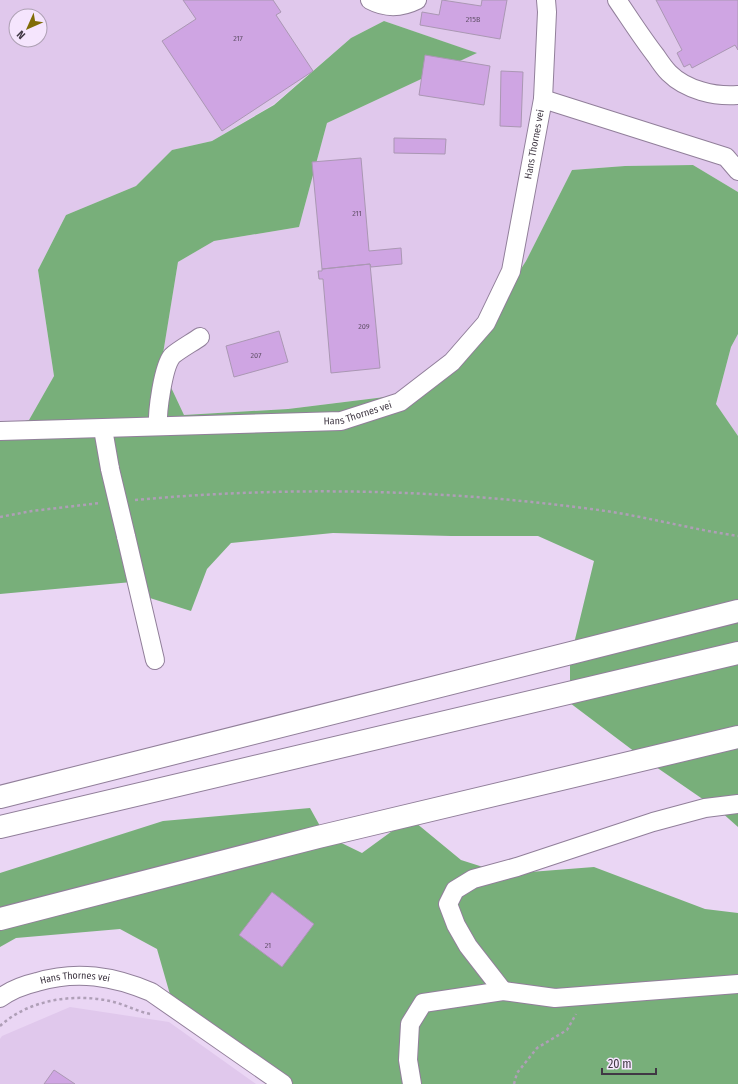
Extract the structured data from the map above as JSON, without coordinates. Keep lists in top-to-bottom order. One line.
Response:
{"streets":{"street":["Hans Thornes vei"]},"house_numbers":["215B","217","211","209","207","21"],"scale_bar":"20 m","north":"bottom left"}
